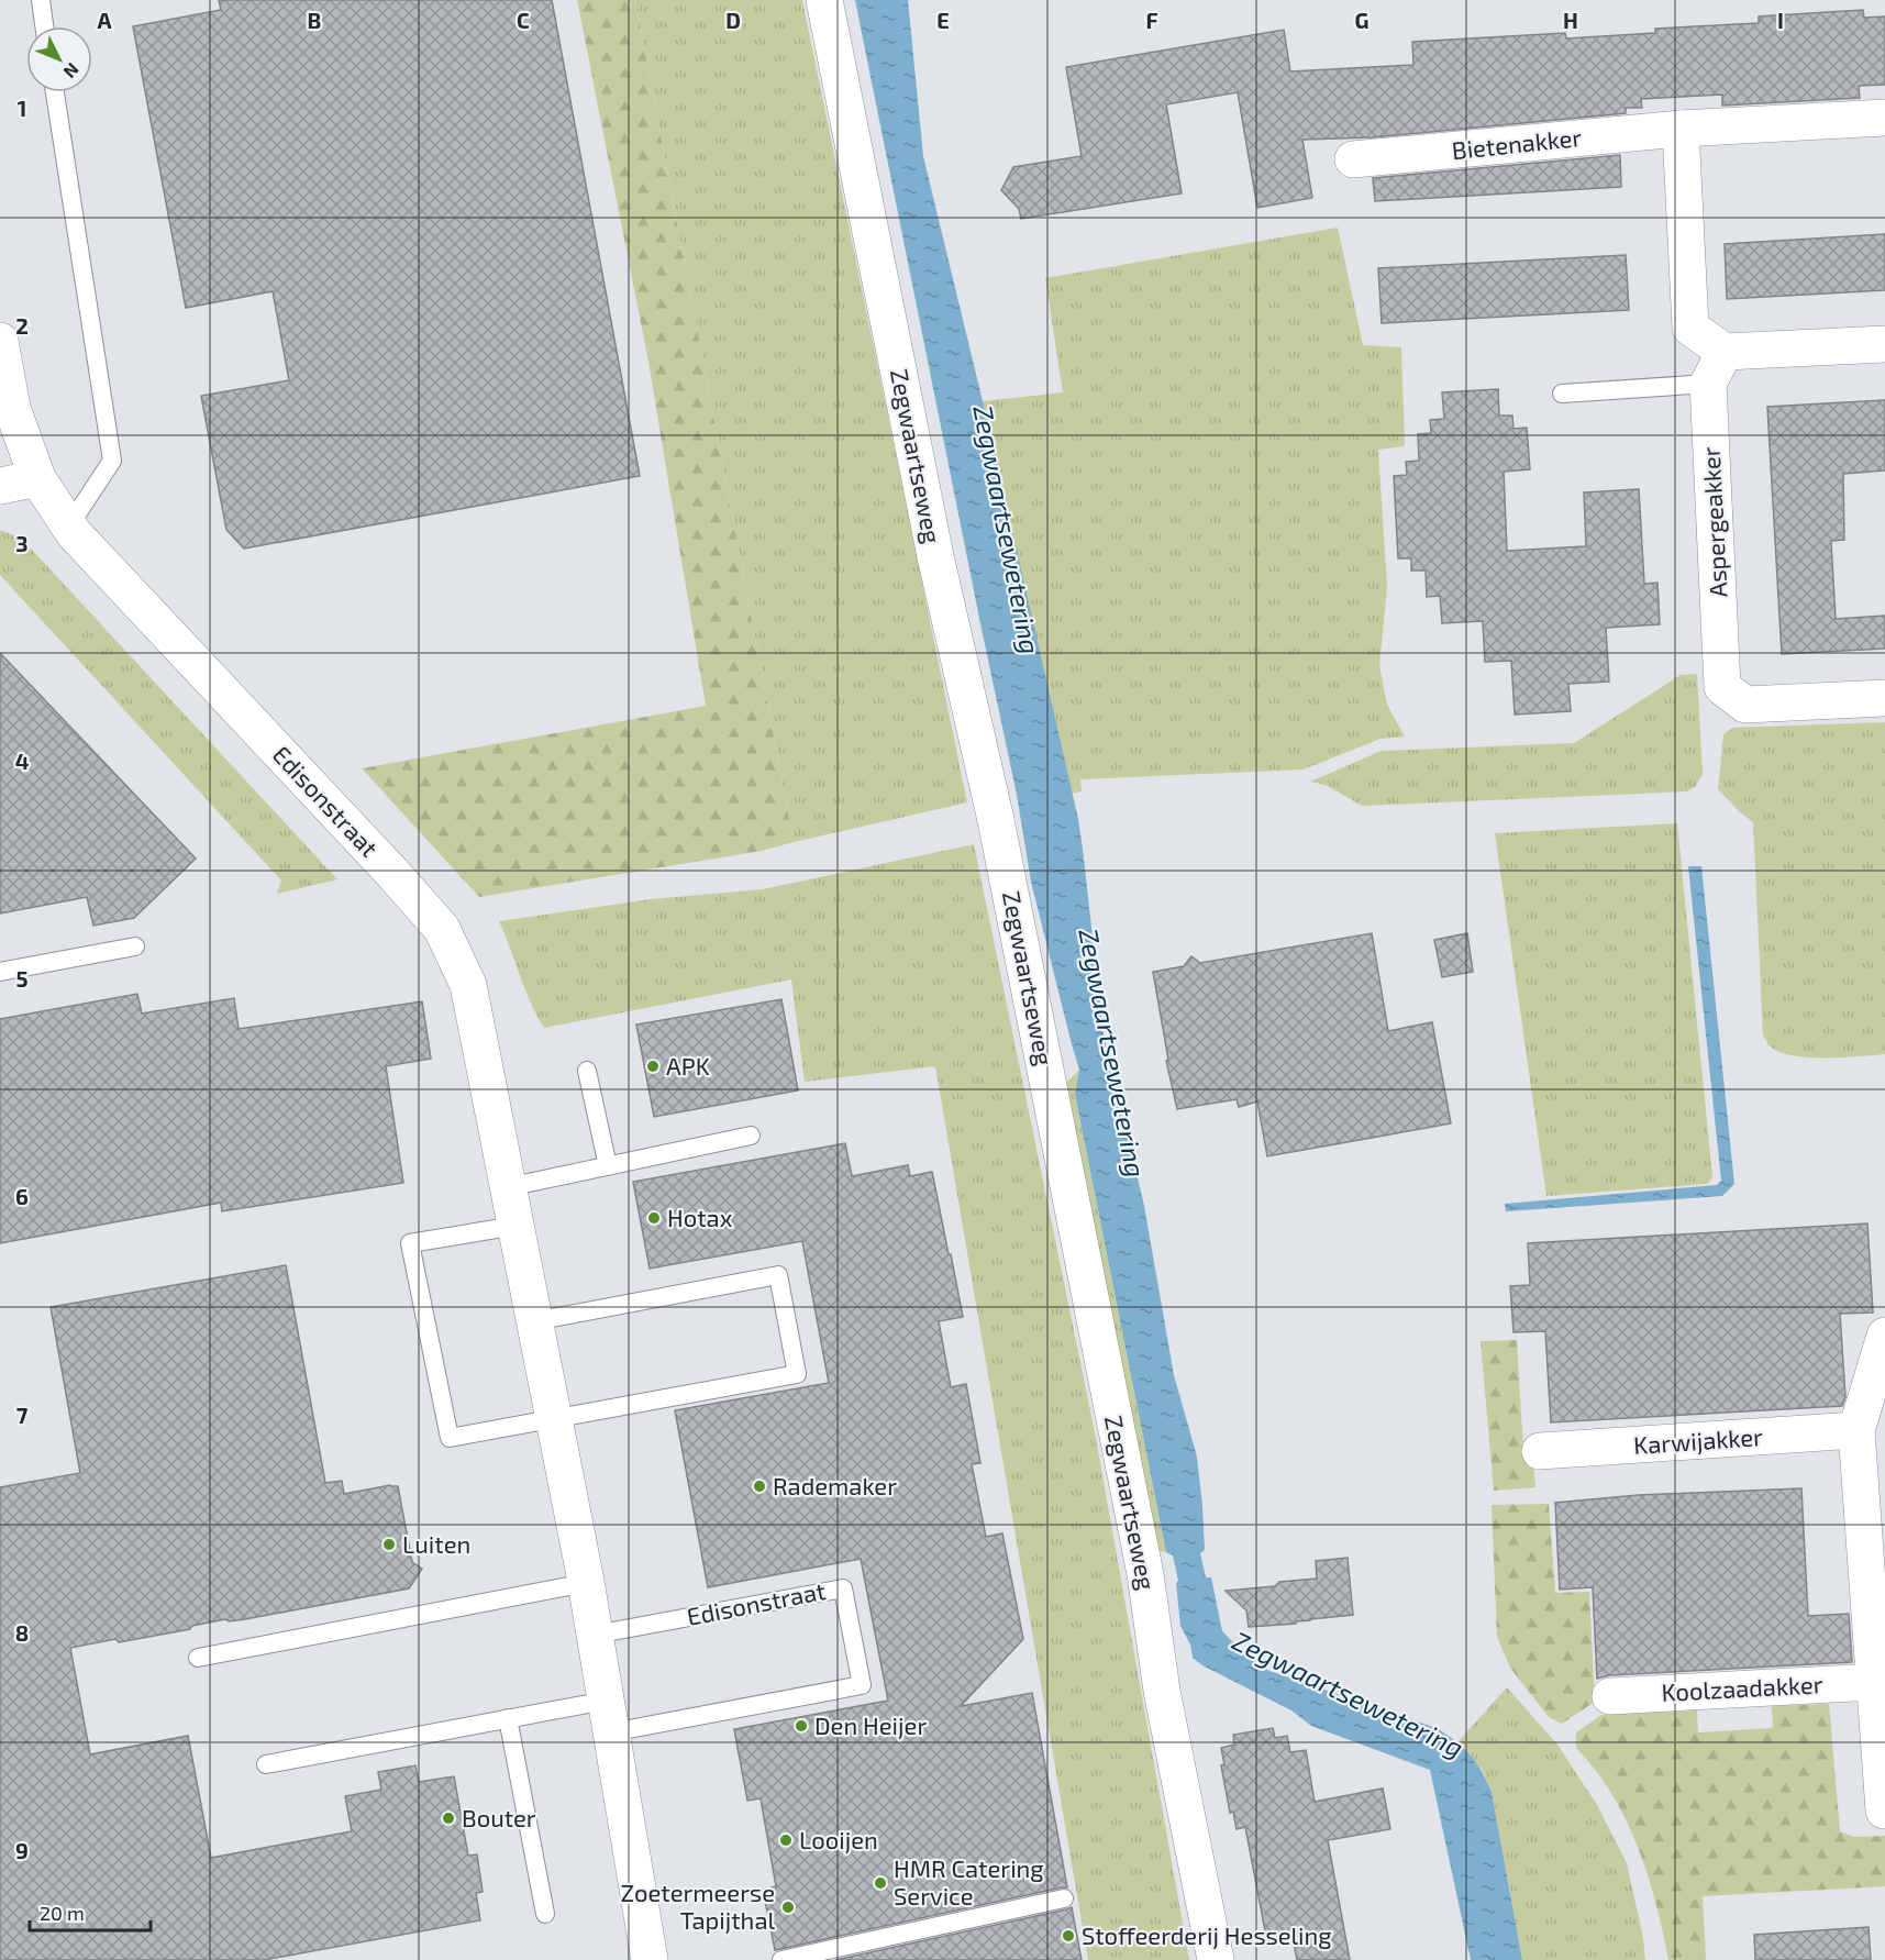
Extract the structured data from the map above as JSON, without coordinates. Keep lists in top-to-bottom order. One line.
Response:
{"streets":{"street":["Bietenakker","Zegwaartseweg","Aspergeakker","Edisonstraat","Karwijakker","Koolzaadakker"]},"water":["Zegwaartsewetering"],"places":["APK","Hotax","Rademaker","Luiten","Den Heijer","Bouter","Looijen","HMR Catering Service","Zoetermeerse Tapijthal","Stoffeerderij Hesseling"],"scale_bar":"20 m","north":"bottom right","grid":{"columns":["A","B","C","D","E","F","G","H","I"],"rows":["1","2","3","4","5","6","7","8","9"]}}
